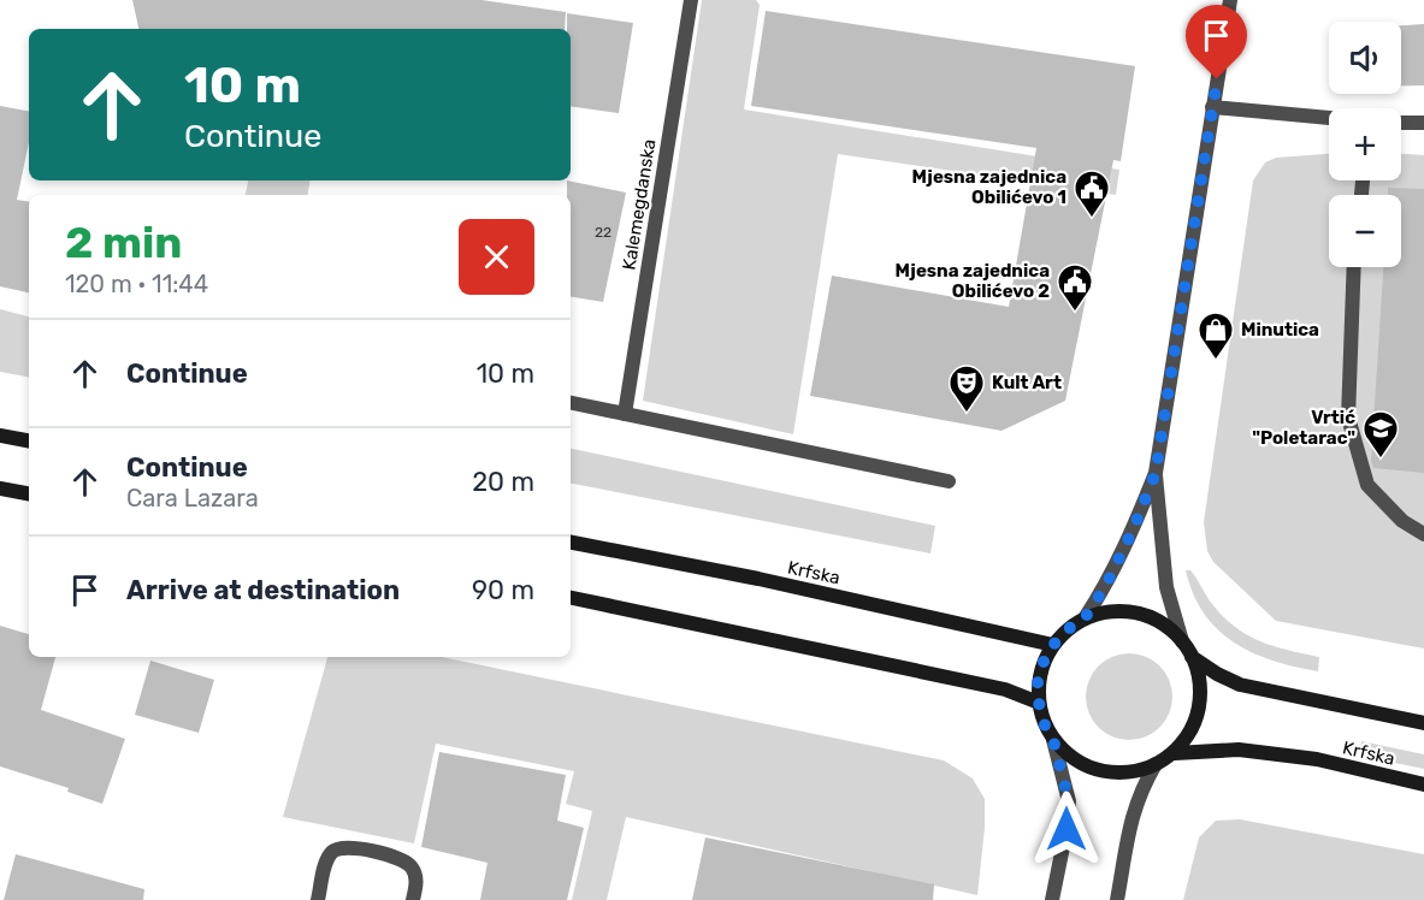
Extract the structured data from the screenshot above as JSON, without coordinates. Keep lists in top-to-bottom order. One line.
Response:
{"streets":{"main road":["Krfska"],"street":["Kalemegdanska"]},"places":{"public building":["Mjesna zajednica Obilićevo 1","Mjesna zajednica Obilićevo 2"],"shop":["Minutica"],"theatre":["Kult Art"],"school or university":["Vrtić \"Poletarac\""]},"house_numbers":["22"],"page":{"map_buttons":["+","−"],"turn":["10 m","Continue"],"heading":["2 min","120 m · 11:44"],"list":[{"name":"Continue","value":"10 m"},{"name":"Continue","note":"Cara Lazara","value":"20 m"},{"name":"Arrive at destination","value":"90 m"}]}}
